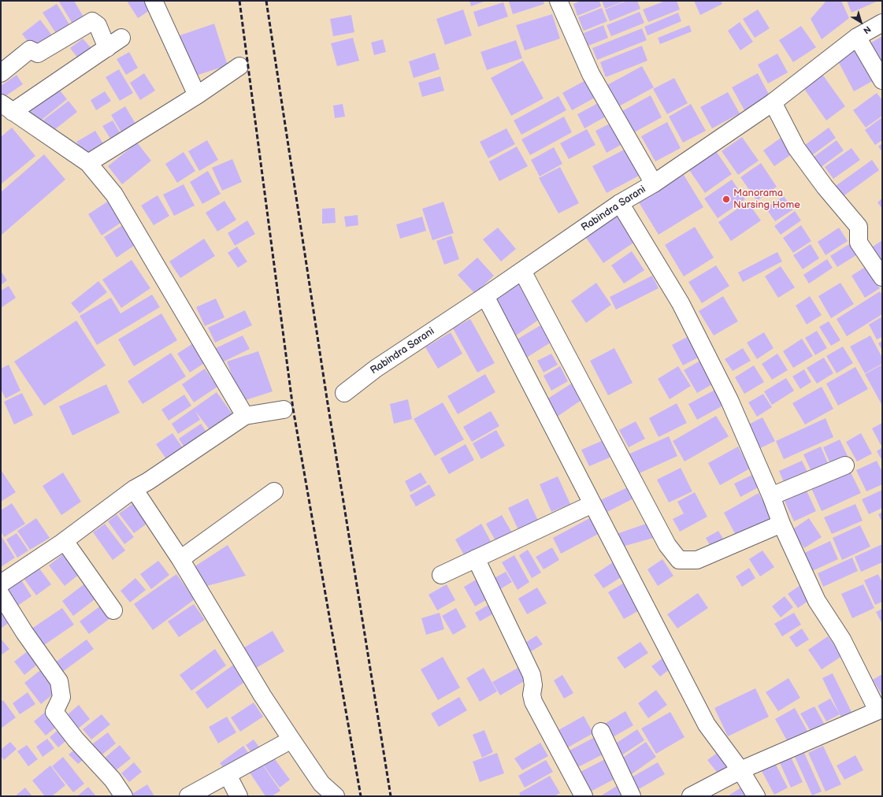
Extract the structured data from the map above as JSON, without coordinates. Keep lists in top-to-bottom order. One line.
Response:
{"streets":{"street":["Rabindra Sarani"]},"places":["Manorama Nursing Home"],"north":"bottom right"}
